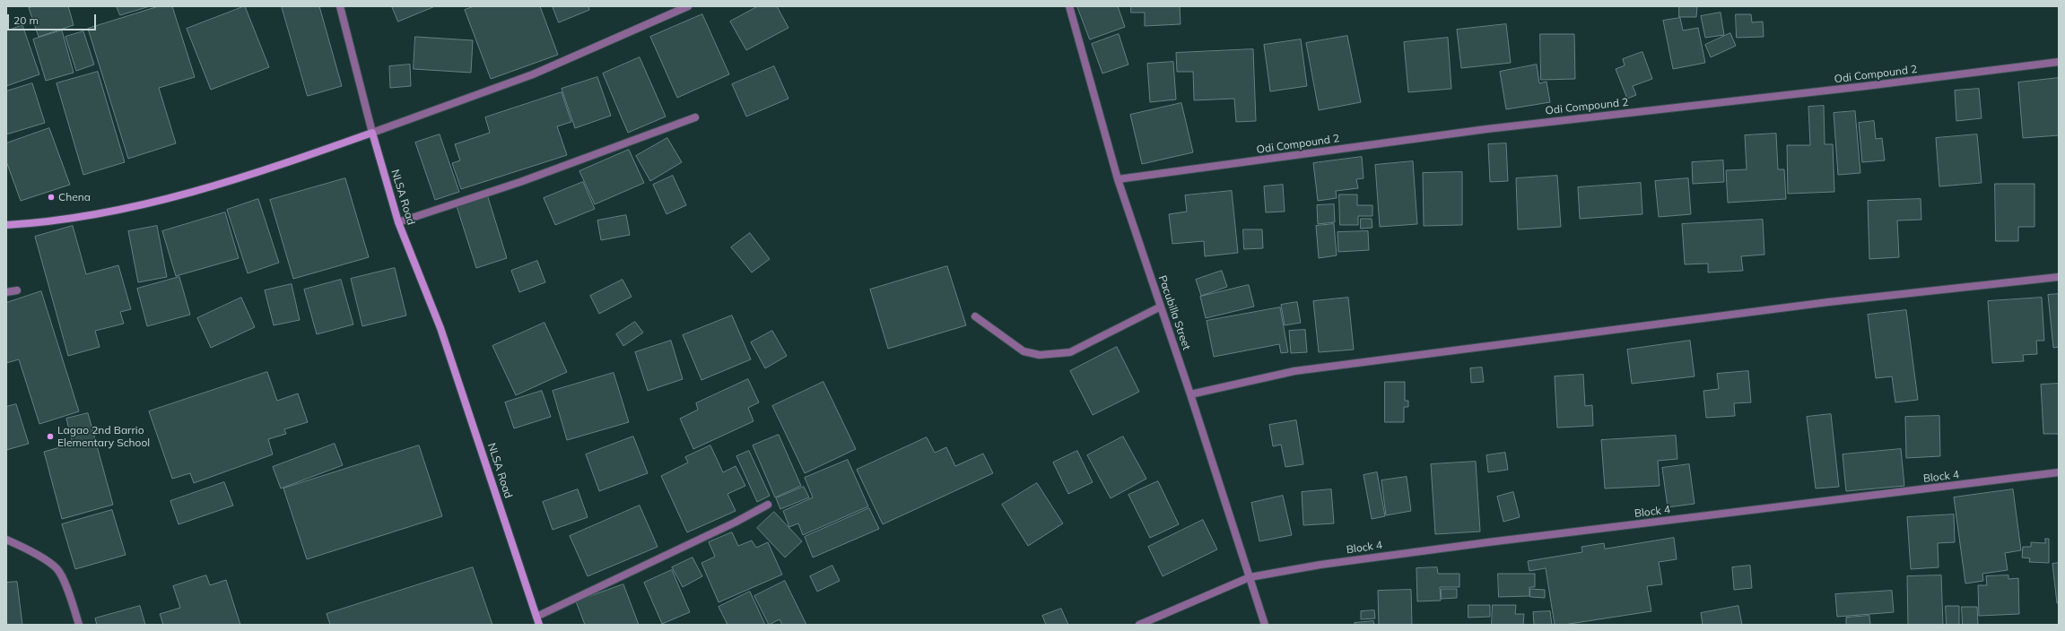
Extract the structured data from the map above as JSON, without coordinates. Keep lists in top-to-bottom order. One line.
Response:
{"streets":{"main road":["NLSA Road"],"street":["Odi Compound 2","Pacubilla Street","Block 4"]},"crossings":[["Odi Compound 2","Pacubilla Street"],["Pacubilla Street","Block 4"]],"places":["Chena","Lagao 2nd Barrio Elementary School"],"scale_bar":"20 m"}
